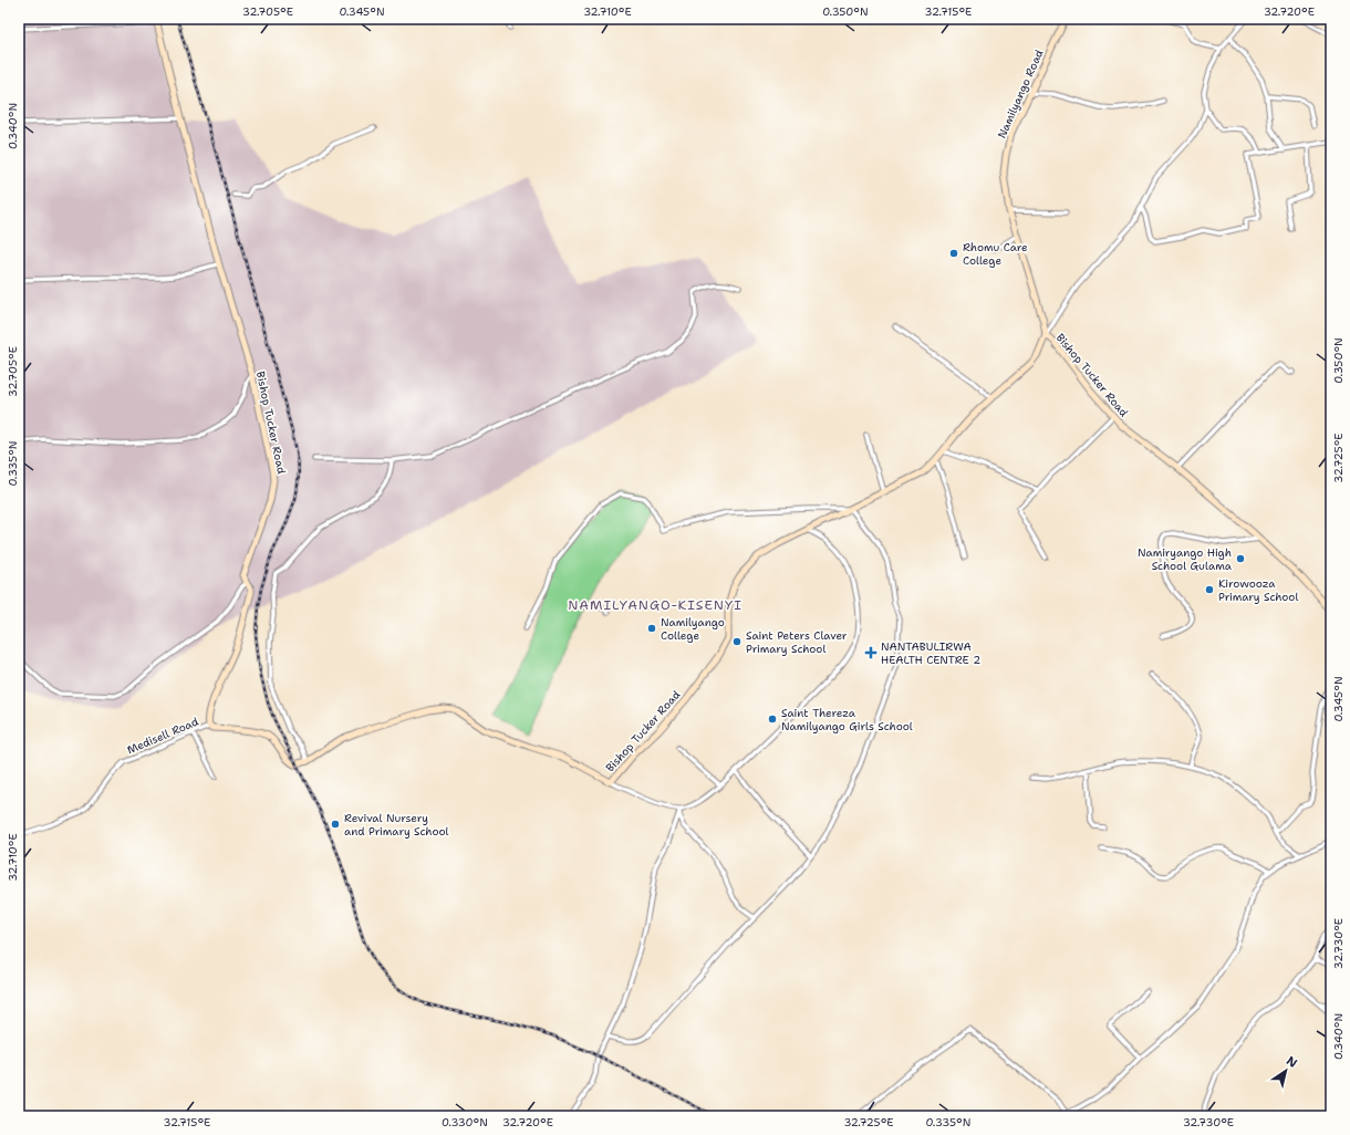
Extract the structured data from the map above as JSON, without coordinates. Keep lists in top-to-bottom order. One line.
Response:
{"streets":{"main road":["Namilyango Road","Bishop Tucker Road"],"street":["Medisell Road"]},"crossings":[["Namilyango Road","Bishop Tucker Road"],["Bishop Tucker Road","Medisell Road"]],"districts":["NAMILYANGO-KISENYI"],"places":{"other":["Rhomu Care College","Namiryango High School Gulama","Kirowooza Primary School","Namilyango College","Saint Peters Claver Primary School","Saint Thereza Namilyango Girls School","Revival Nursery and Primary School"],"health":["NANTABULIRWA HEALTH CENTRE 2"]},"north":"top right","coordinates":["32.705°E","0.345°N","32.710°E","0.350°N","32.715°E","32.720°E","0.340°N","32.725°E","0.335°N","32.730°E","0.330°N"]}
